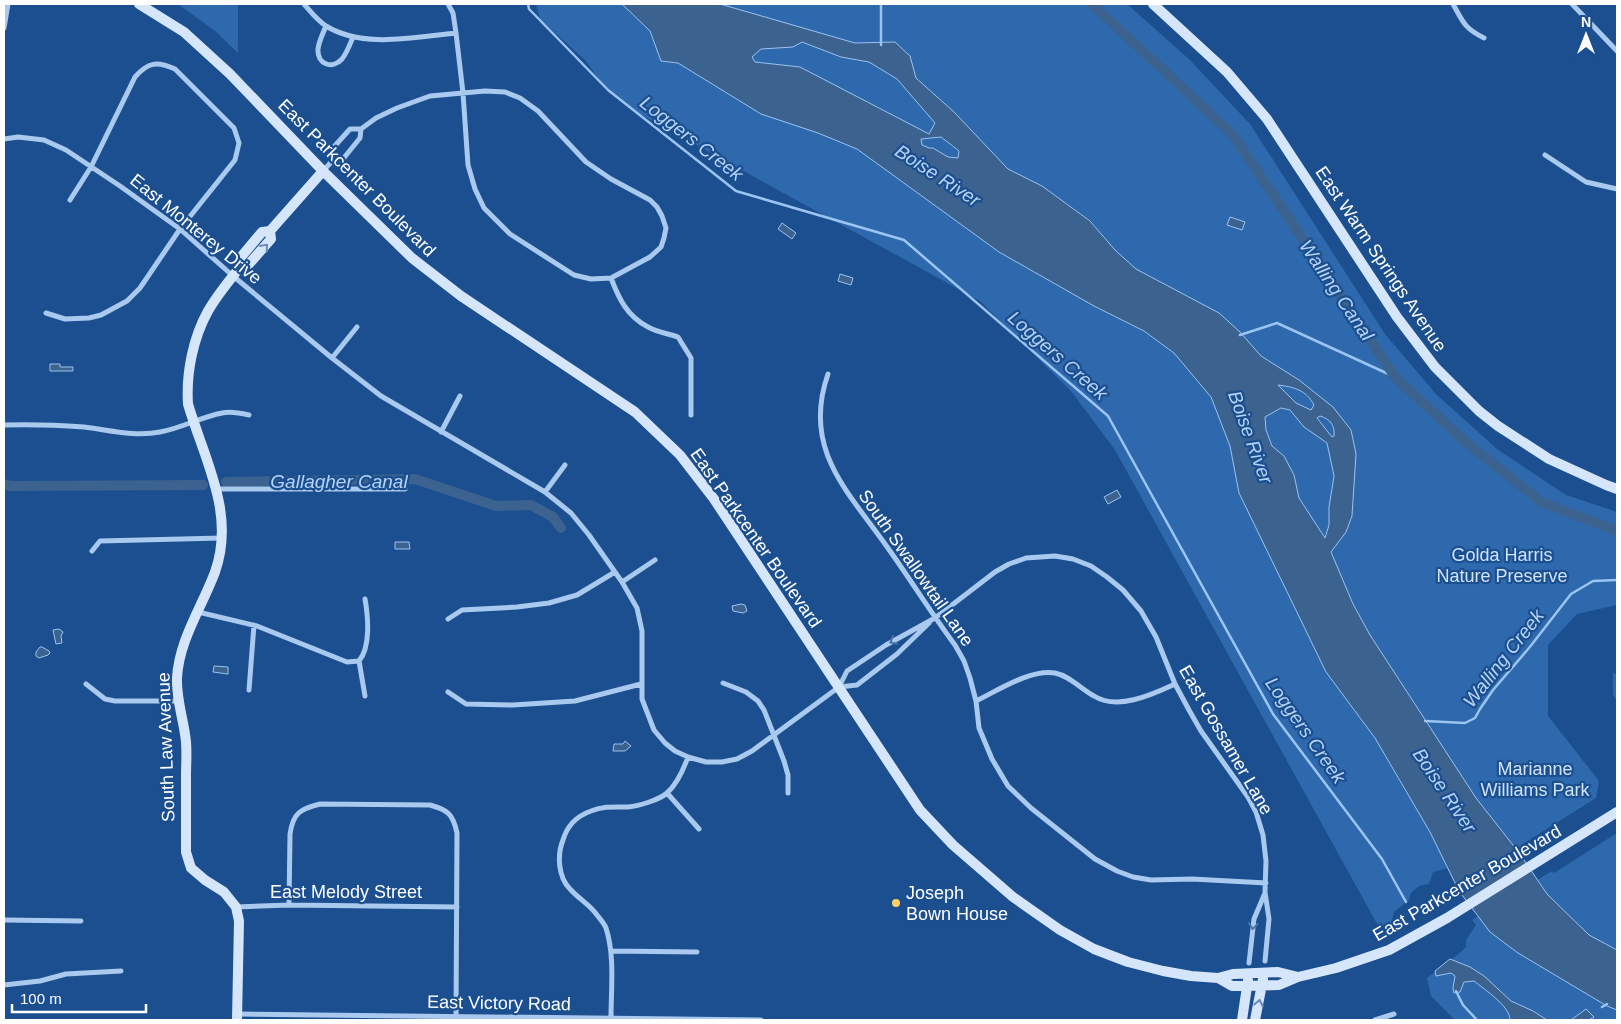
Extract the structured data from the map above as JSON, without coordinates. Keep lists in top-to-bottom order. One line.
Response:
{"streets":{"main road":["East Parkcenter Boulevard","East Warm Springs Avenue","South Law Avenue"],"street":["East Monterey Drive","South Swallowtail Lane","East Gossamer Lane","East Melody Street","East Victory Road"]},"crossings":[["East Parkcenter Boulevard","East Monterey Drive"],["East Parkcenter Boulevard","East Gossamer Lane"],["East Parkcenter Boulevard","South Law Avenue"],["East Monterey Drive","East Gossamer Lane"],["East Monterey Drive","South Law Avenue"],["South Swallowtail Lane","East Gossamer Lane"],["South Law Avenue","East Melody Street"]],"water":["Loggers Creek","Boise River","Walling Canal","Gallagher Canal","Walling Creek"],"parks":["Golda Harris Nature Preserve","Marianne Williams Park"],"places":["Joseph Bown House"],"scale_bar":"100 m","north":"top"}
